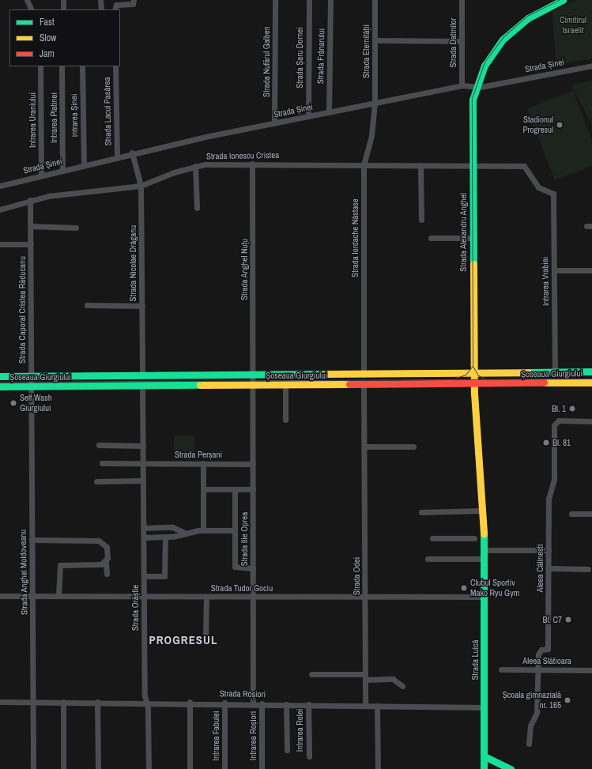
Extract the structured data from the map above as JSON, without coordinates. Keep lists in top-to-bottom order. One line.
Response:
{"streets":{"main road":["Strada Alexandru Anghel","Șoseaua Giurgiului","Strada Luică"],"street":["Strada Datinilor","Strada Eternității","Strada Frânarului","Strada Șaru Dornei","Strada Nufărul Galben","Strada Șinei","Strada Lacul Pasărea","Intrarea Șinei","Intrarea Platinei","Intrarea Uraniului","Strada Ionescu Cristea","Strada Iordache Năstase","Strada Nicolae Drăganu","Strada Anghel Nuțu","Intrarea Vrabiei","Strada Caporal Cristea Răducanu","Strada Perșani","Strada Ilie Oprea","Aleea Călinești","Strada Anghel Moldoveanu","Strada Odei","Strada Tudor Gociu","Strada Orăștie","Aleea Slătioara","Strada Roșiori","Intrarea Rolei","Intrarea Fabulei","Intrarea Roșiori"]},"crossings":[["Strada Datinilor","Strada Șinei"],["Strada Eternității","Strada Șinei"],["Strada Eternității","Strada Iordache Năstase"],["Strada Frânarului","Strada Șinei"],["Strada Șaru Dornei","Strada Șinei"],["Strada Nufărul Galben","Strada Șinei"],["Strada Șinei","Strada Lacul Pasărea"],["Strada Șinei","Intrarea Șinei"],["Strada Șinei","Intrarea Platinei"],["Strada Șinei","Intrarea Uraniului"],["Strada Șinei","Strada Alexandru Anghel"],["Strada Șinei","Strada Iordache Năstase"],["Strada Șinei","Strada Nicolae Drăganu"],["Strada Ionescu Cristea","Strada Alexandru Anghel"],["Strada Ionescu Cristea","Strada Iordache Năstase"],["Strada Ionescu Cristea","Strada Nicolae Drăganu"],["Strada Ionescu Cristea","Strada Anghel Nuțu"],["Strada Ionescu Cristea","Intrarea Vrabiei"],["Strada Ionescu Cristea","Strada Caporal Cristea Răducanu"],["Strada Alexandru Anghel","Șoseaua Giurgiului"],["Strada Alexandru Anghel","Strada Luică"],["Strada Iordache Năstase","Șoseaua Giurgiului"],["Strada Nicolae Drăganu","Șoseaua Giurgiului"],["Strada Anghel Nuțu","Șoseaua Giurgiului"],["Strada Anghel Nuțu","Strada Ilie Oprea"],["Intrarea Vrabiei","Șoseaua Giurgiului"],["Strada Caporal Cristea Răducanu","Șoseaua Giurgiului"],["Strada Caporal Cristea Răducanu","Strada Anghel Moldoveanu"],["Șoseaua Giurgiului","Strada Ilie Oprea"],["Șoseaua Giurgiului","Strada Anghel Moldoveanu"],["Șoseaua Giurgiului","Strada Odei"],["Șoseaua Giurgiului","Strada Orăștie"],["Șoseaua Giurgiului","Strada Luică"],["Strada Perșani","Strada Ilie Oprea"],["Strada Perșani","Strada Orăștie"],["Strada Ilie Oprea","Strada Tudor Gociu"],["Strada Ilie Oprea","Strada Roșiori"],["Aleea Călinești","Aleea Slătioara"],["Strada Anghel Moldoveanu","Strada Tudor Gociu"],["Strada Anghel Moldoveanu","Strada Roșiori"],["Strada Odei","Strada Tudor Gociu"],["Strada Odei","Strada Roșiori"],["Strada Tudor Gociu","Strada Orăștie"],["Strada Tudor Gociu","Strada Luică"],["Strada Orăștie","Strada Roșiori"],["Strada Luică","Strada Roșiori"],["Strada Roșiori","Intrarea Rolei"],["Strada Roșiori","Intrarea Fabulei"],["Strada Roșiori","Intrarea Roșiori"]],"districts":["PROGRESUL"],"parks":["Cimitirul Israelit"],"places":["Stadionul Progresul","Self Wash Giurgiului","Bl. 1","Bl. 81","Clubul Sportiv Mako Ryu Gym","Bl. C7","Școala gimnazială nr. 165"],"legend":["Fast","Slow","Jam"]}
